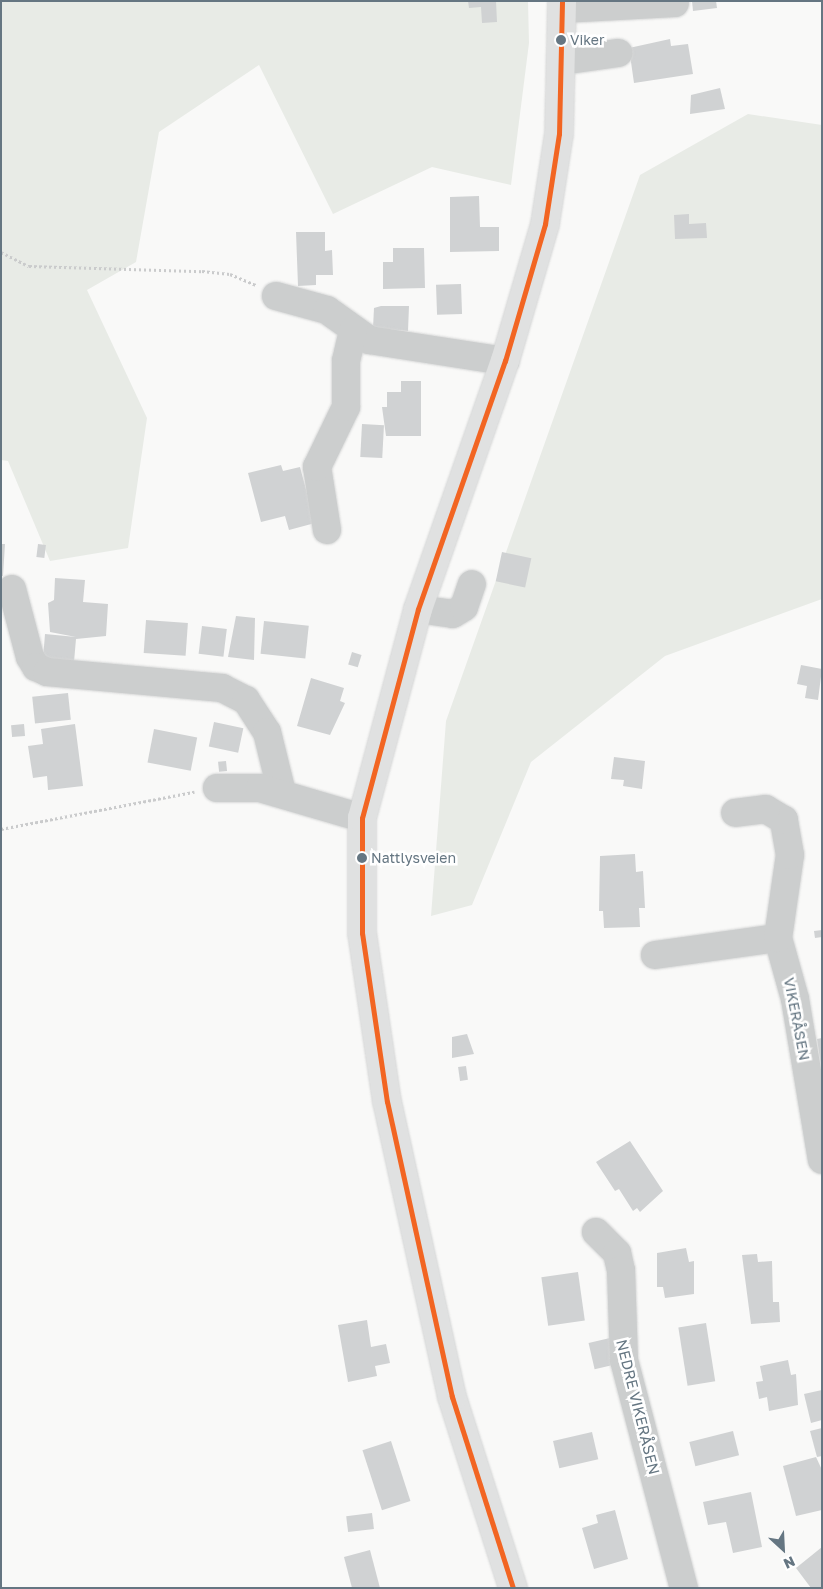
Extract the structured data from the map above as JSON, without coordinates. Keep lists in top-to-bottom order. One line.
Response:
{"streets":{"street":["VIKERÅSEN","NEDRE VIKERÅSEN"]},"places":["Viker","Nattlysveien"],"north":"bottom right"}
